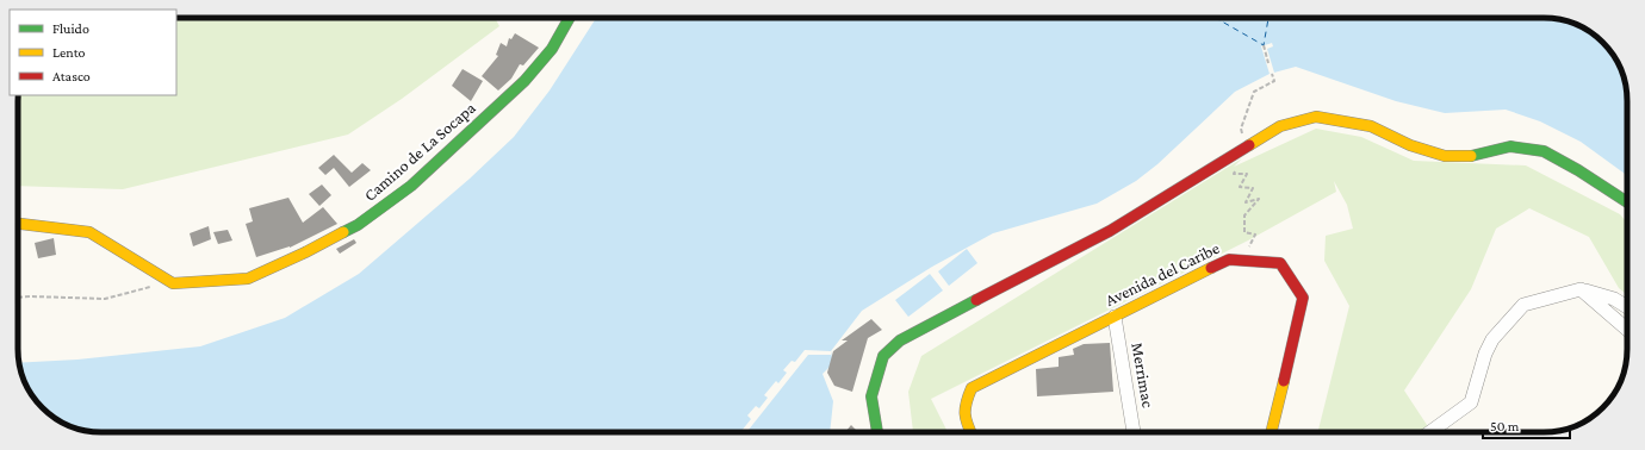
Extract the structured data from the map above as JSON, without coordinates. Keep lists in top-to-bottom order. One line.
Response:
{"streets":{"street":["Camino de La Socapa","Avenida del Caribe","Merrimac"]},"crossings":[["Avenida del Caribe","Merrimac"]],"legend":["Fluido","Lento","Atasco"],"scale_bar":"50 m"}
